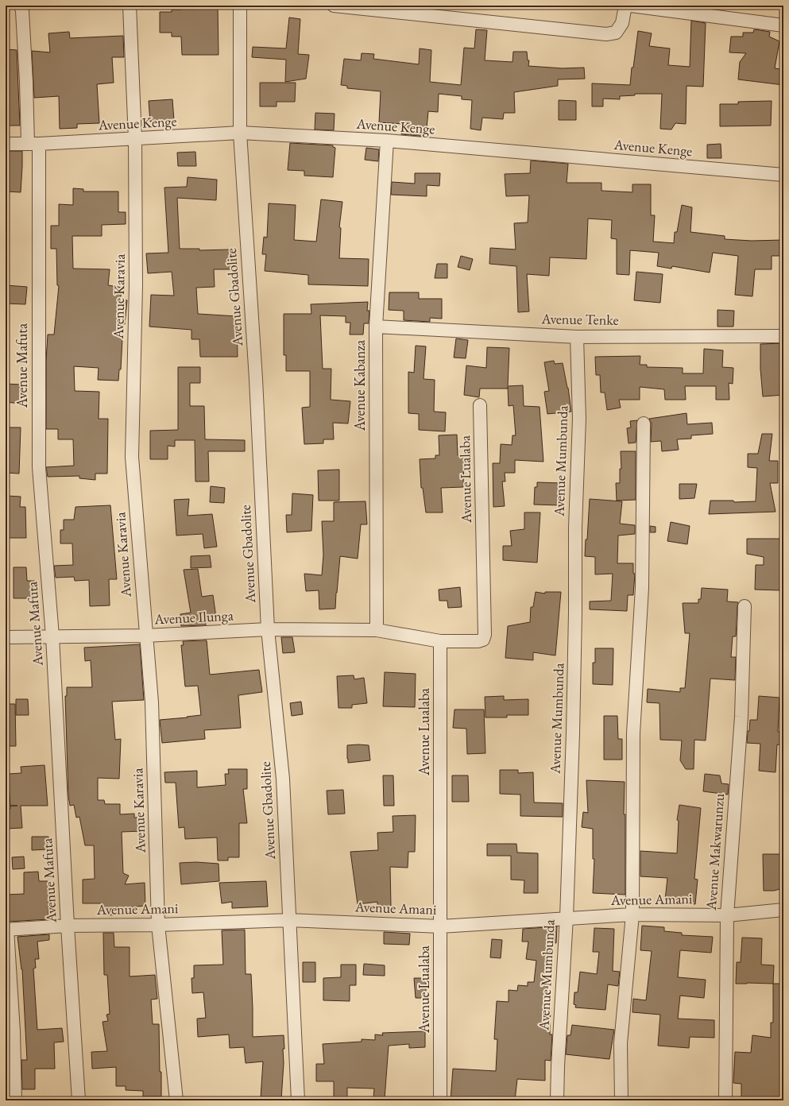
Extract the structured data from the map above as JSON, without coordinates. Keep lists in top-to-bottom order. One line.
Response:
{"streets":{"street":["Avenue Kenge","Avenue Karavia","Avenue Gbadolite","Avenue Tenke","Avenue Mafuta","Avenue Kabanza","Avenue Mumbunda","Avenue Lualaba","Avenue Ilunga","Avenue Makwarunzu","Avenue Amani"]},"crossings":[["Avenue Kenge","Avenue Karavia"],["Avenue Kenge","Avenue Gbadolite"],["Avenue Kenge","Avenue Mafuta"],["Avenue Kenge","Avenue Kabanza"],["Avenue Karavia","Avenue Ilunga"],["Avenue Karavia","Avenue Amani"],["Avenue Gbadolite","Avenue Ilunga"],["Avenue Gbadolite","Avenue Amani"],["Avenue Tenke","Avenue Kabanza"],["Avenue Tenke","Avenue Mumbunda"],["Avenue Mafuta","Avenue Ilunga"],["Avenue Mafuta","Avenue Amani"],["Avenue Kabanza","Avenue Ilunga"],["Avenue Mumbunda","Avenue Amani"],["Avenue Lualaba","Avenue Ilunga"],["Avenue Lualaba","Avenue Amani"],["Avenue Makwarunzu","Avenue Amani"]]}
